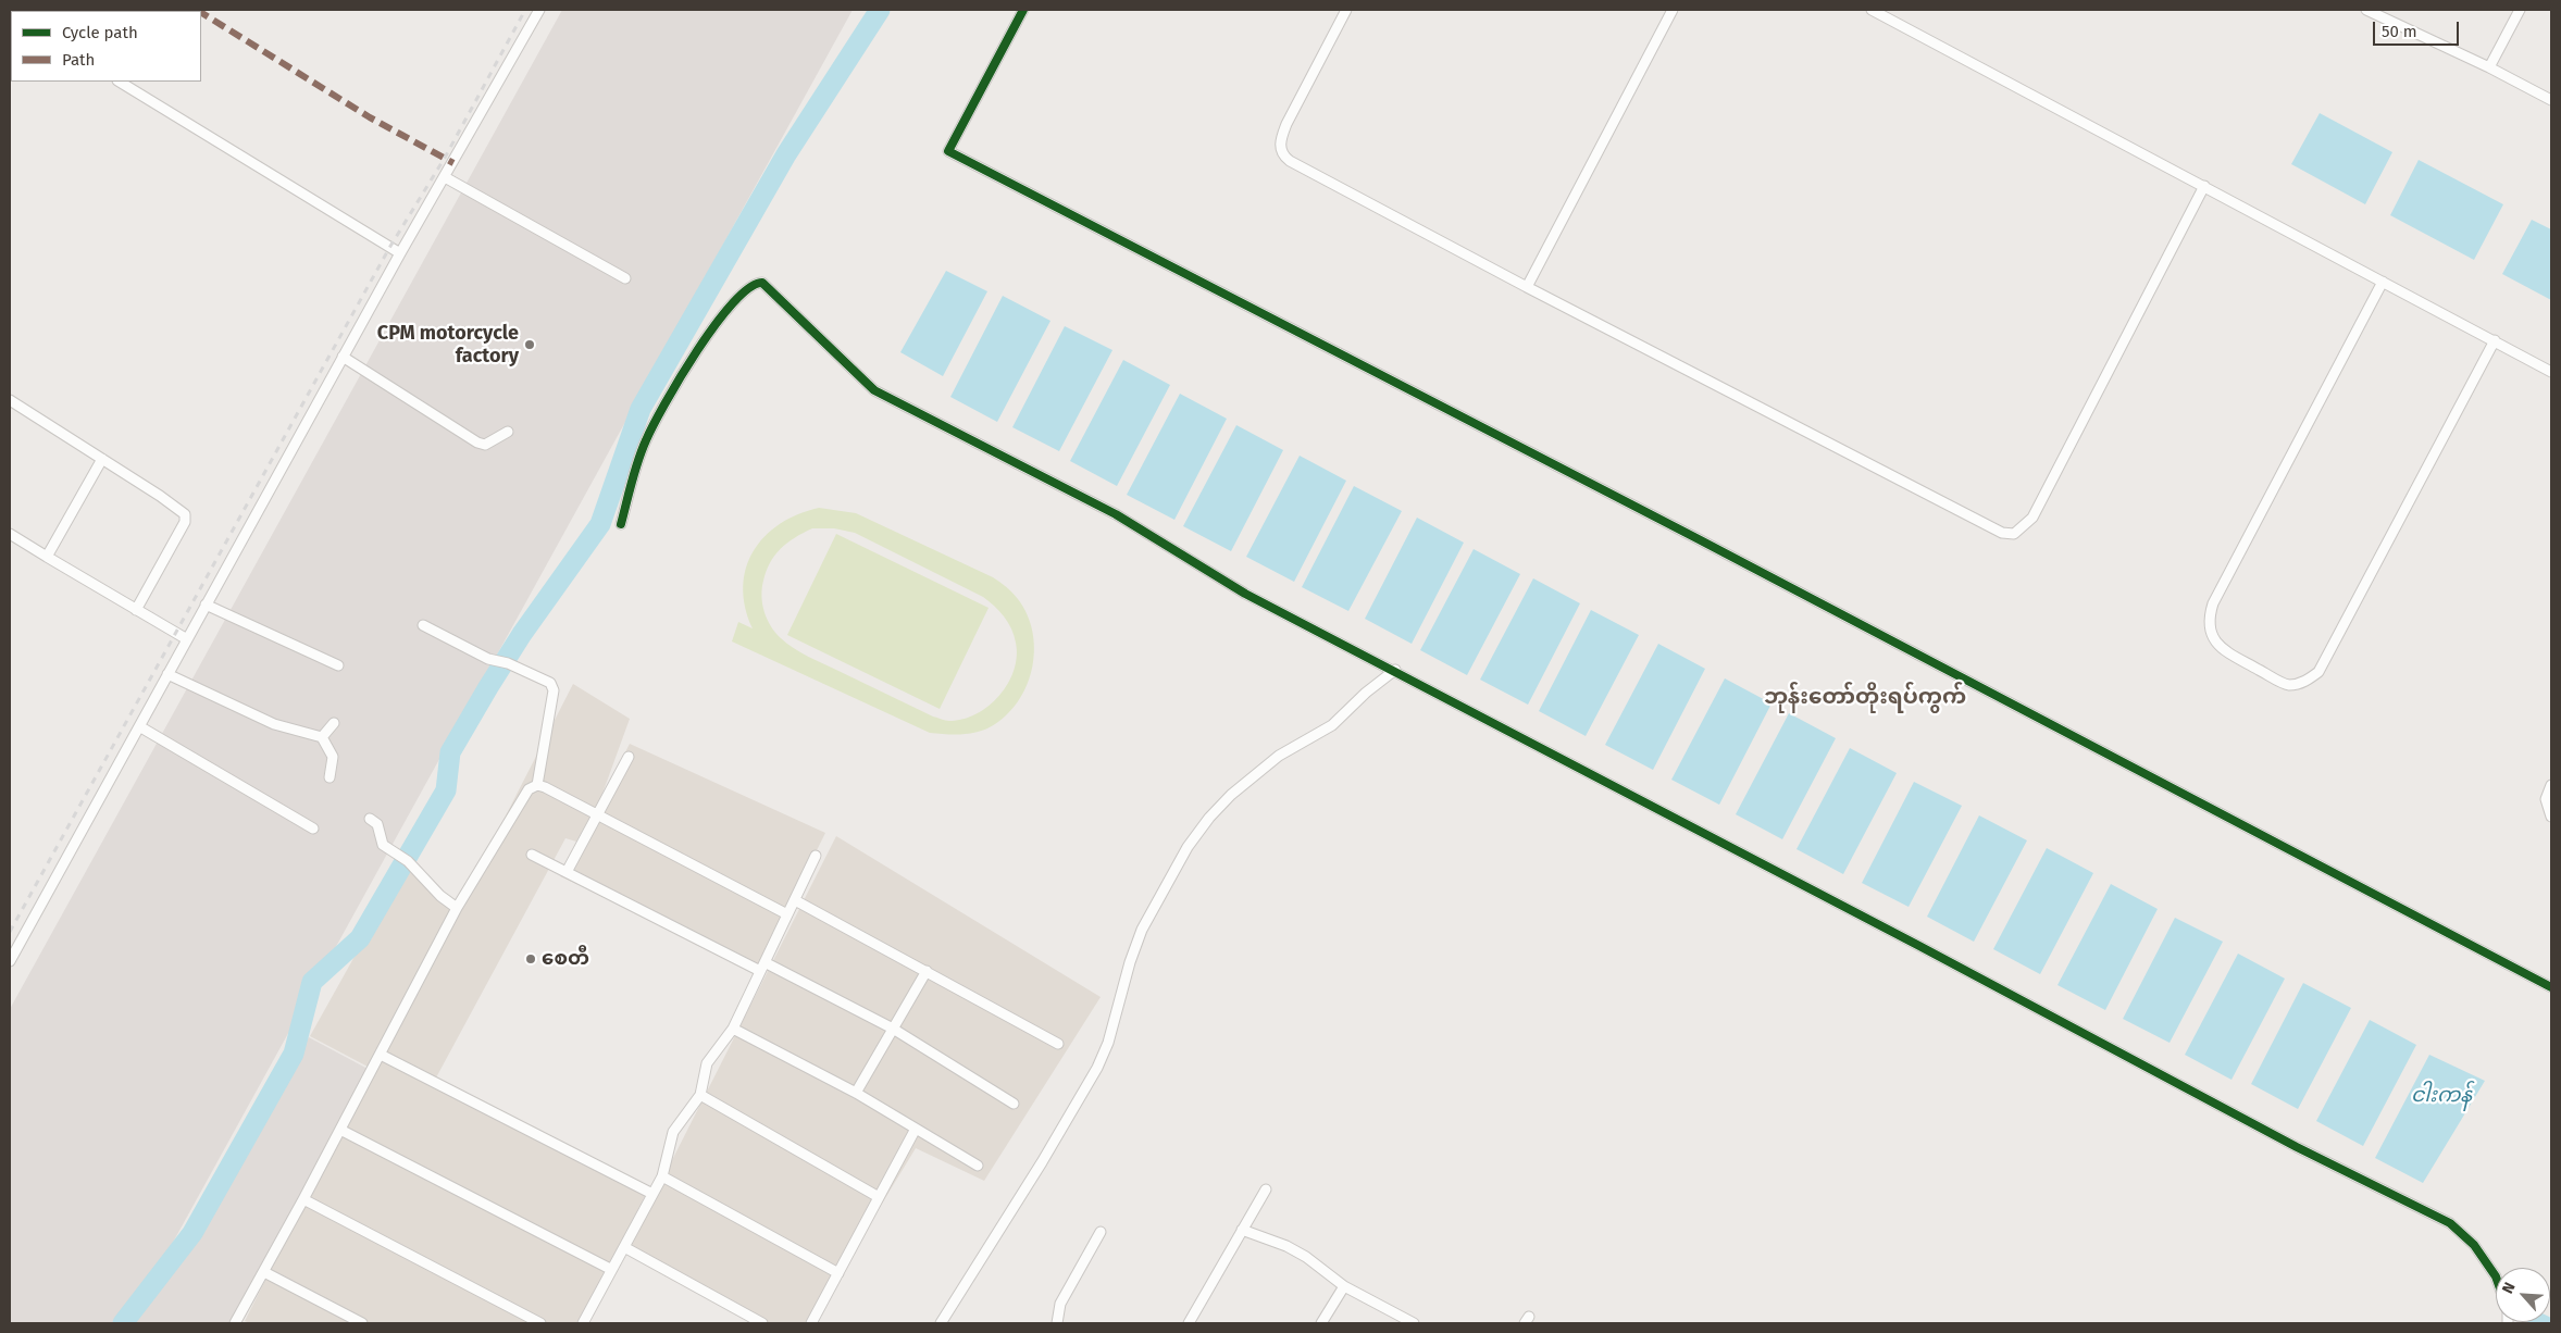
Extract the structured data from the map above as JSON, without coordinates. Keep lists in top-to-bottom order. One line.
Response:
{"districts":["ဘုန်းတော်တိုးရပ်ကွက်"],"water":["ငါးကန်"],"places":["CPM motorcycle factory","စေတီ"],"legend":["Cycle path","Path"],"scale_bar":"50 m","north":"top left"}
